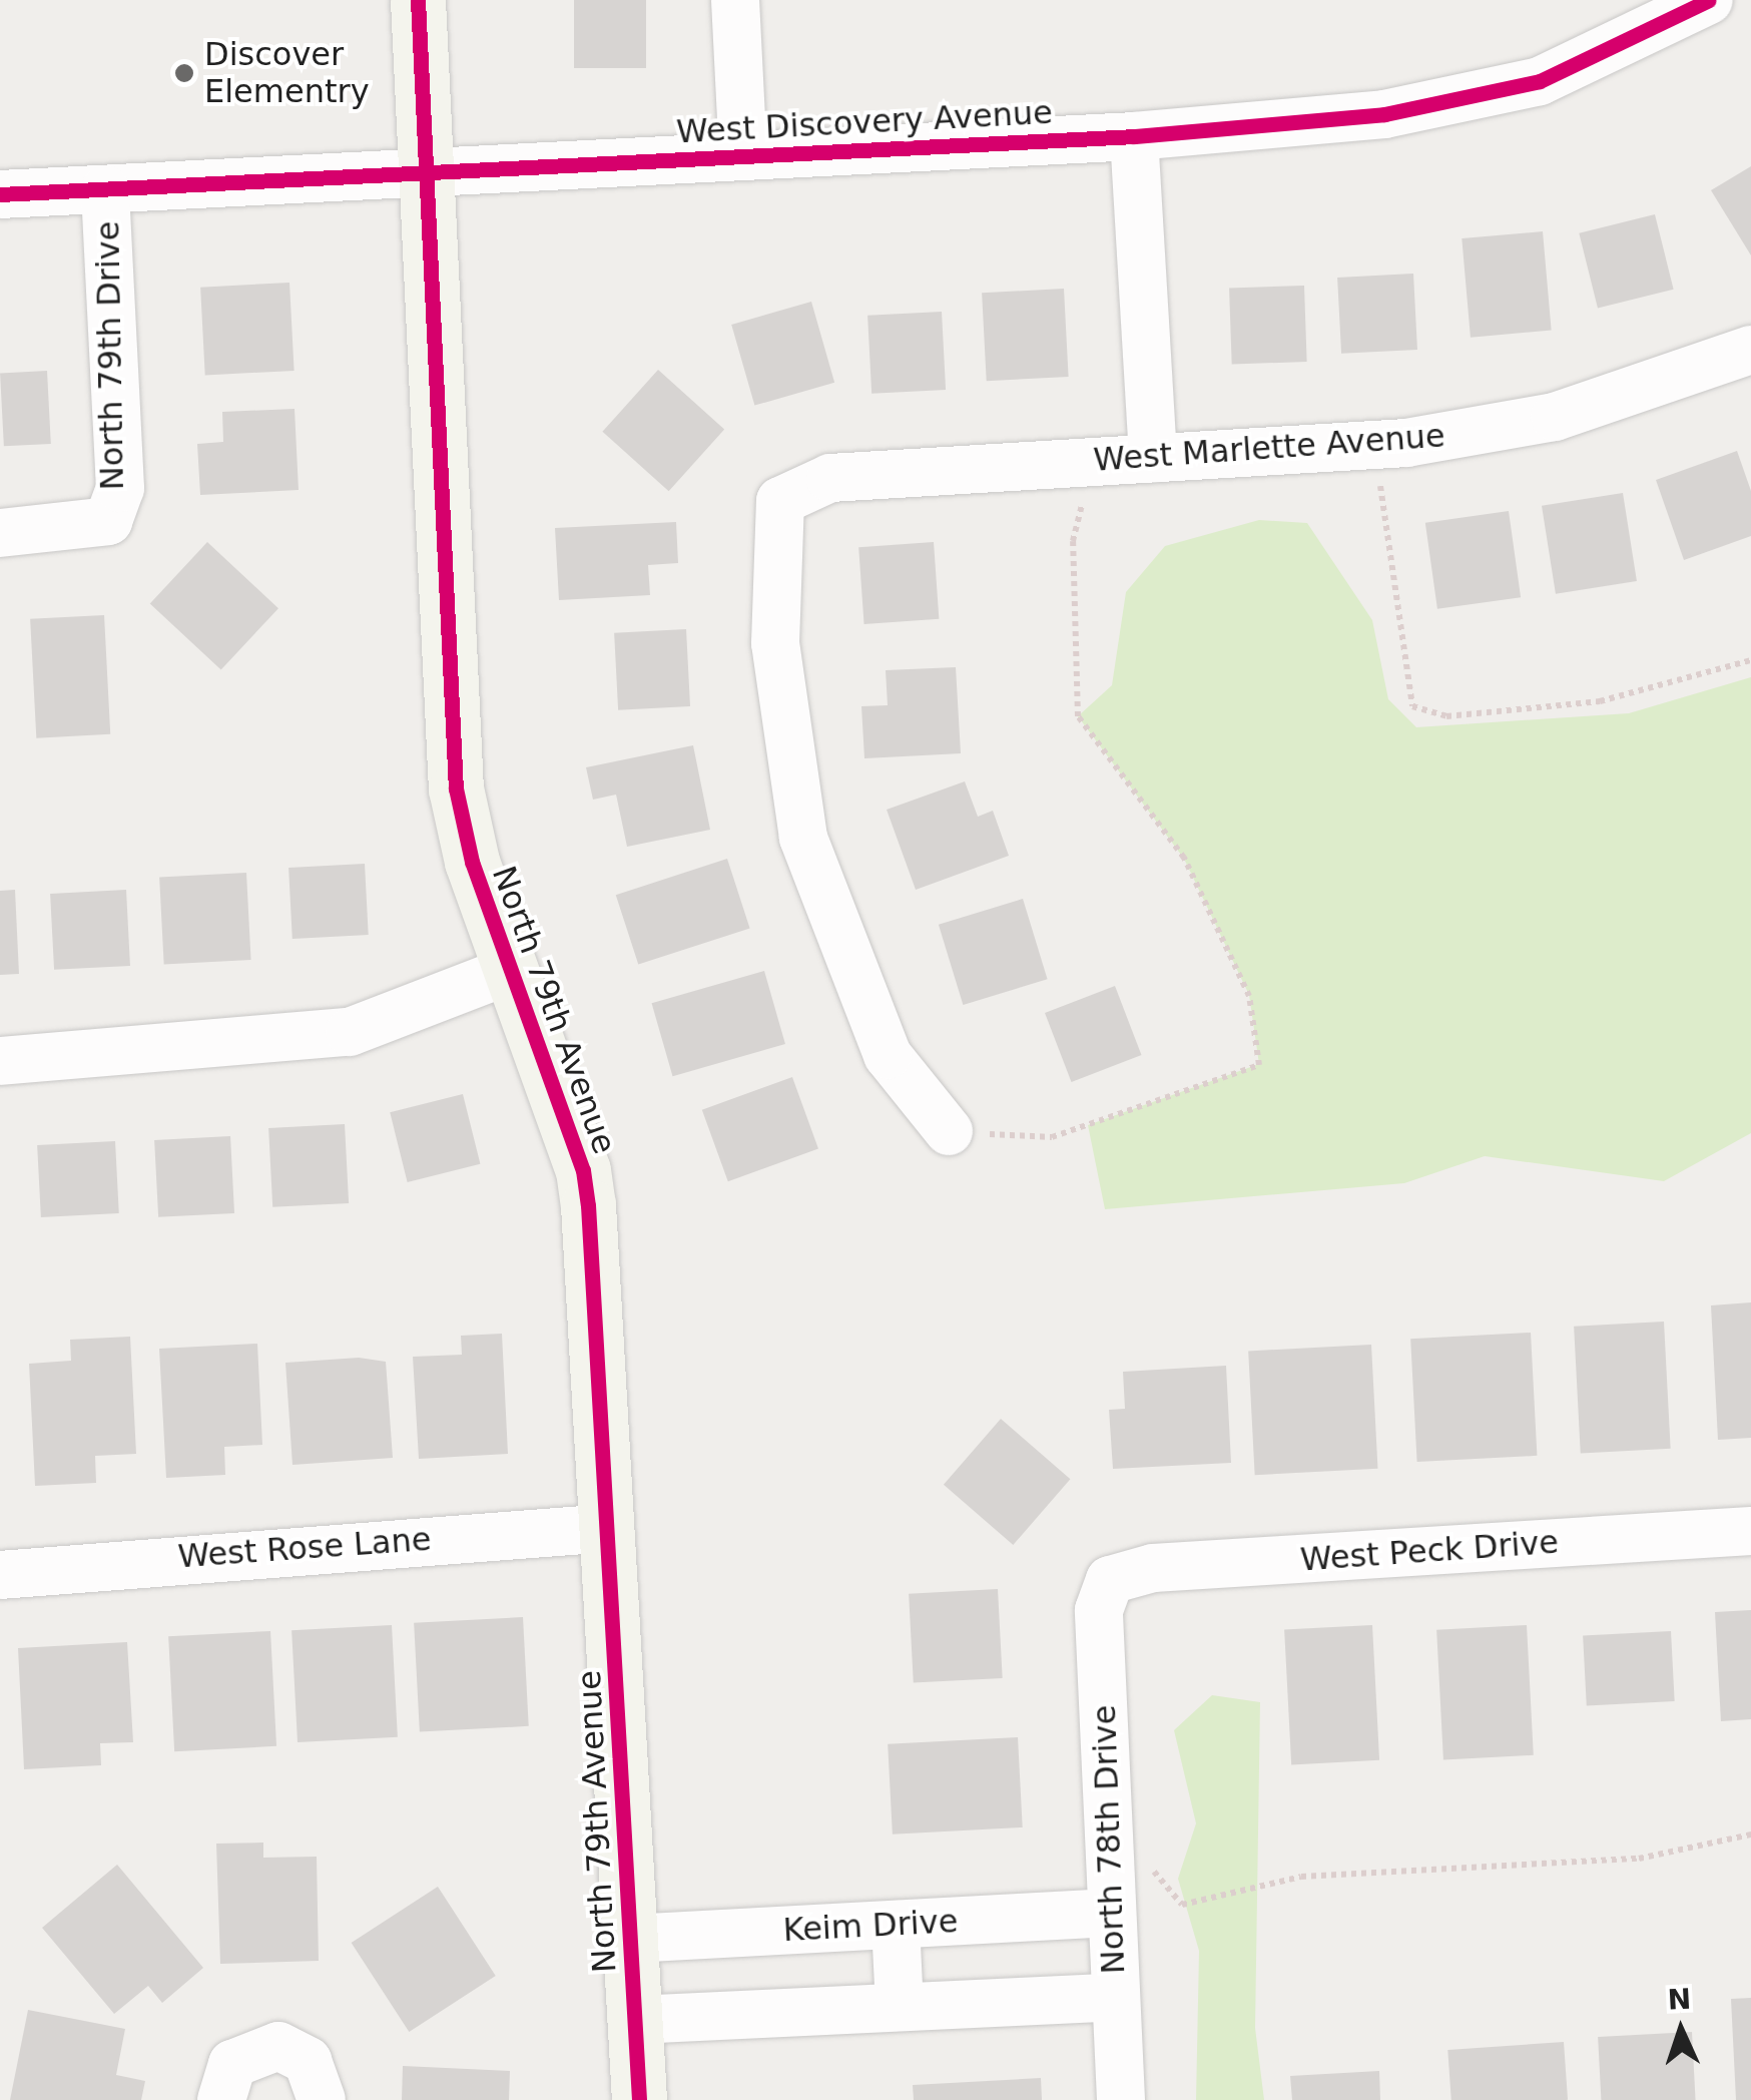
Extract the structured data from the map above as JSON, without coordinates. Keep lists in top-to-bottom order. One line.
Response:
{"streets":{"street":["West Discovery Avenue","North 79th Drive","West Marlette Avenue","North 79th Avenue","West Rose Lane","West Peck Drive","North 78th Drive","Keim Drive"]},"crossings":[["West Discovery Avenue","North 79th Drive"],["West Discovery Avenue","North 79th Avenue"],["North 79th Avenue","West Rose Lane"],["North 79th Avenue","Keim Drive"],["West Peck Drive","North 78th Drive"],["North 78th Drive","Keim Drive"]],"places":["Discover Elementry"],"north":"top"}
